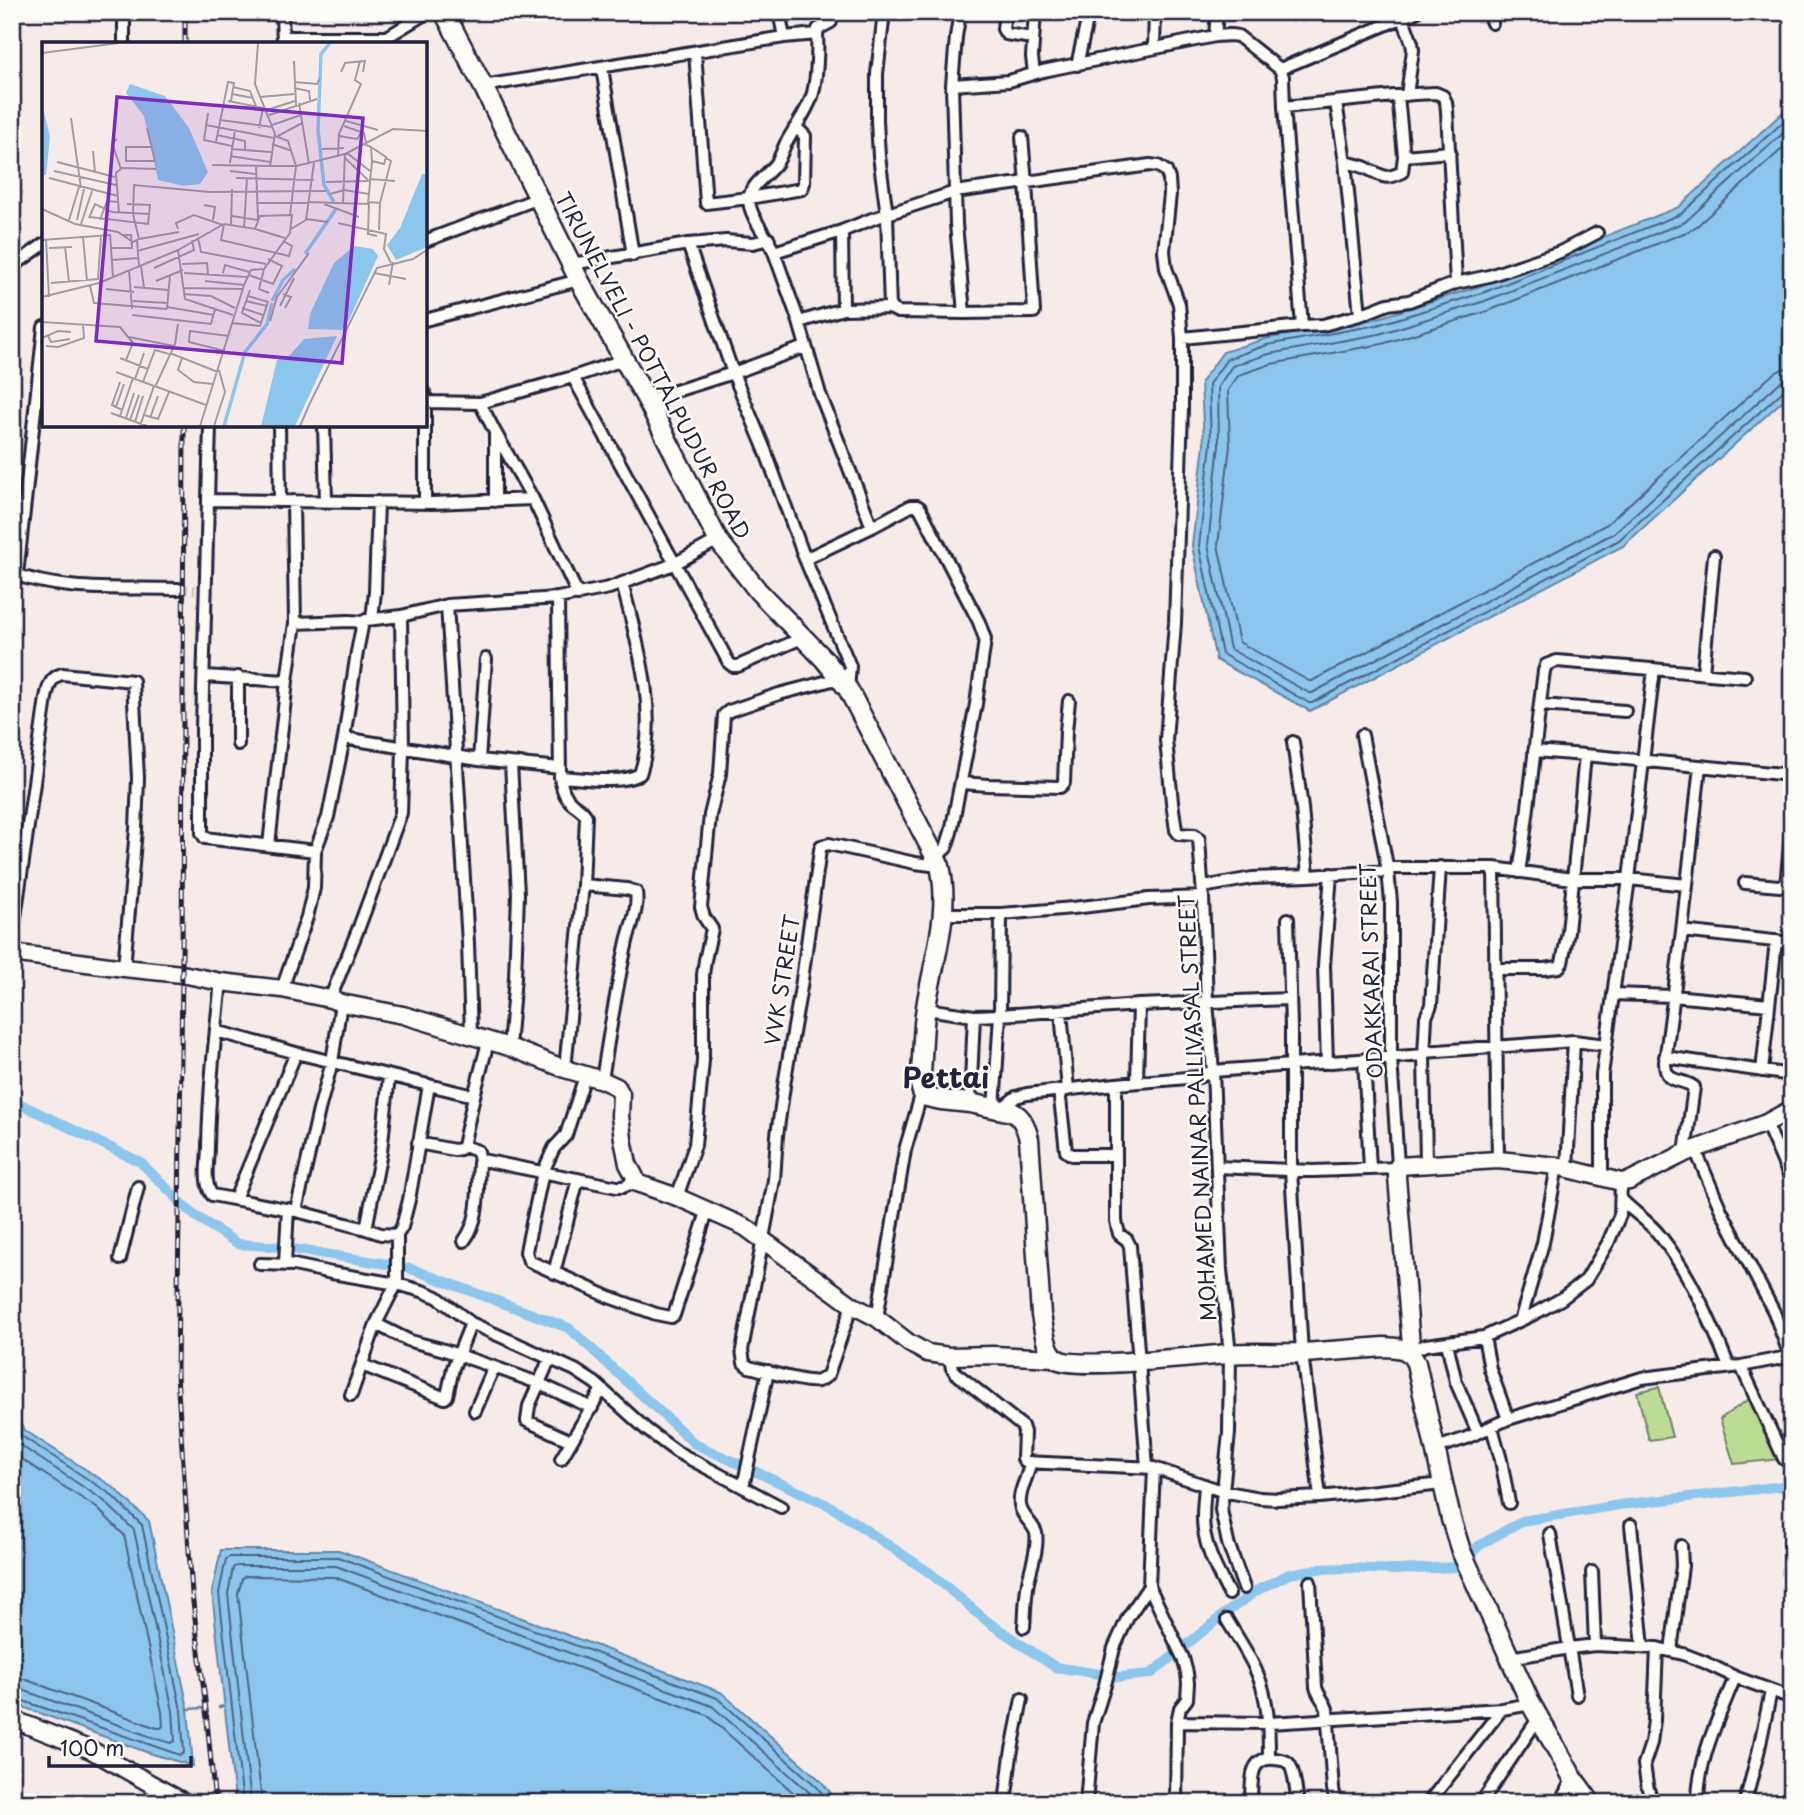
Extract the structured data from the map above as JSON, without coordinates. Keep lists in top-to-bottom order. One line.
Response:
{"streets":{"main road":["TIRUNELVELI - POTTALPUDUR ROAD"],"street":["ODAKKARAI STREET","VVK STREET","MOHAMED NAINAR PALLIVASAL STREET"]},"crossings":[["TIRUNELVELI - POTTALPUDUR ROAD","VVK STREET"]],"districts":["Pettai"],"scale_bar":"100 m"}
